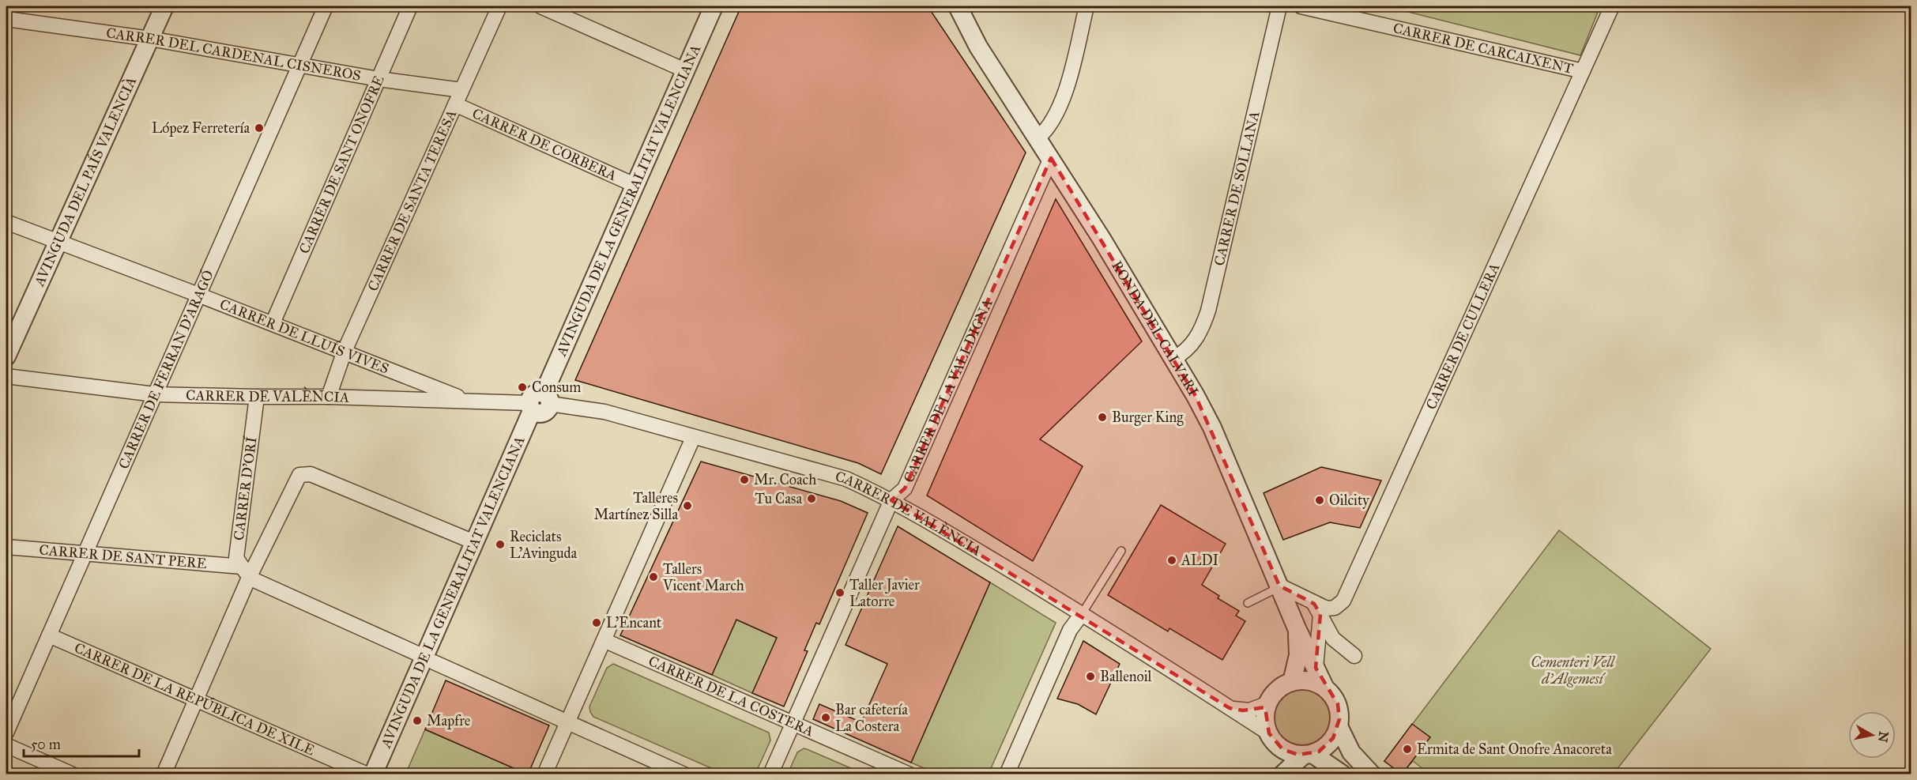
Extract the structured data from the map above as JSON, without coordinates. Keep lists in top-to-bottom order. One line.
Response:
{"streets":{"street":["CARRER DE CARCAIXENT","CARRER DEL CARDENAL CISNEROS","CARRER DE CORBERA","CARRER DE SANT ONOFRE","AVINGUDA DEL PAÍS VALENCIÀ","CARRER DE SOLLANA","AVINGUDA DE LA GENERALITAT VALENCIANA","CARRER DE SANTA TERESA","RONDA DEL CALVARI","CARRER DE LLUÍS VIVES","CARRER DE CULLERA","CARRER DE FERRAN D'ARAGÓ","CARRER DE LA VALLDIGNA","CARRER DE VALÈNCIA","CARRER D'ORÍ","CARRER DE SANT PERE","CARRER DE LA COSTERA","CARRER DE LA REPÚBLICA DE XILE"]},"crossings":[["CARRER DE CARCAIXENT","CARRER DE CULLERA"],["CARRER DEL CARDENAL CISNEROS","CARRER DE SANT ONOFRE"],["CARRER DEL CARDENAL CISNEROS","AVINGUDA DEL PAÍS VALENCIÀ"],["CARRER DEL CARDENAL CISNEROS","CARRER DE SANTA TERESA"],["CARRER DEL CARDENAL CISNEROS","CARRER DE FERRAN D'ARAGÓ"],["CARRER DE CORBERA","AVINGUDA DE LA GENERALITAT VALENCIANA"],["CARRER DE CORBERA","CARRER DE SANTA TERESA"],["CARRER DE SANT ONOFRE","CARRER DE LLUÍS VIVES"],["AVINGUDA DEL PAÍS VALENCIÀ","CARRER DE LLUÍS VIVES"],["CARRER DE SOLLANA","RONDA DEL CALVARI"],["AVINGUDA DE LA GENERALITAT VALENCIANA","CARRER DE VALÈNCIA"],["AVINGUDA DE LA GENERALITAT VALENCIANA","CARRER DE SANT PERE"],["CARRER DE SANTA TERESA","CARRER DE LLUÍS VIVES"],["CARRER DE SANTA TERESA","CARRER DE VALÈNCIA"],["RONDA DEL CALVARI","CARRER DE CULLERA"],["RONDA DEL CALVARI","CARRER DE LA VALLDIGNA"],["RONDA DEL CALVARI","CARRER DE VALÈNCIA"],["CARRER DE LLUÍS VIVES","CARRER DE FERRAN D'ARAGÓ"],["CARRER DE LLUÍS VIVES","CARRER DE VALÈNCIA"],["CARRER DE FERRAN D'ARAGÓ","CARRER DE VALÈNCIA"],["CARRER DE FERRAN D'ARAGÓ","CARRER DE SANT PERE"],["CARRER DE FERRAN D'ARAGÓ","CARRER DE LA REPÚBLICA DE XILE"],["CARRER DE LA VALLDIGNA","CARRER DE VALÈNCIA"],["CARRER DE LA VALLDIGNA","CARRER DE LA COSTERA"],["CARRER DE VALÈNCIA","CARRER D'ORÍ"],["CARRER D'ORÍ","CARRER DE SANT PERE"]],"parks":["Cementeri Vell d'Algemesí"],"places":["López Ferretería","Consum","Burger King","Mr. Coach","Tu Casa","Oilcity","Talleres Martínez Silla","Reciclats L'Avinguda","ALDI","Tallers Vicent March","Taller Javier Latorre","L'Encant","Ballenoil","Bar cafetería La Costera","Mapfre","Ermita de Sant Onofre Anacoreta"],"scale_bar":"50 m","north":"right"}
